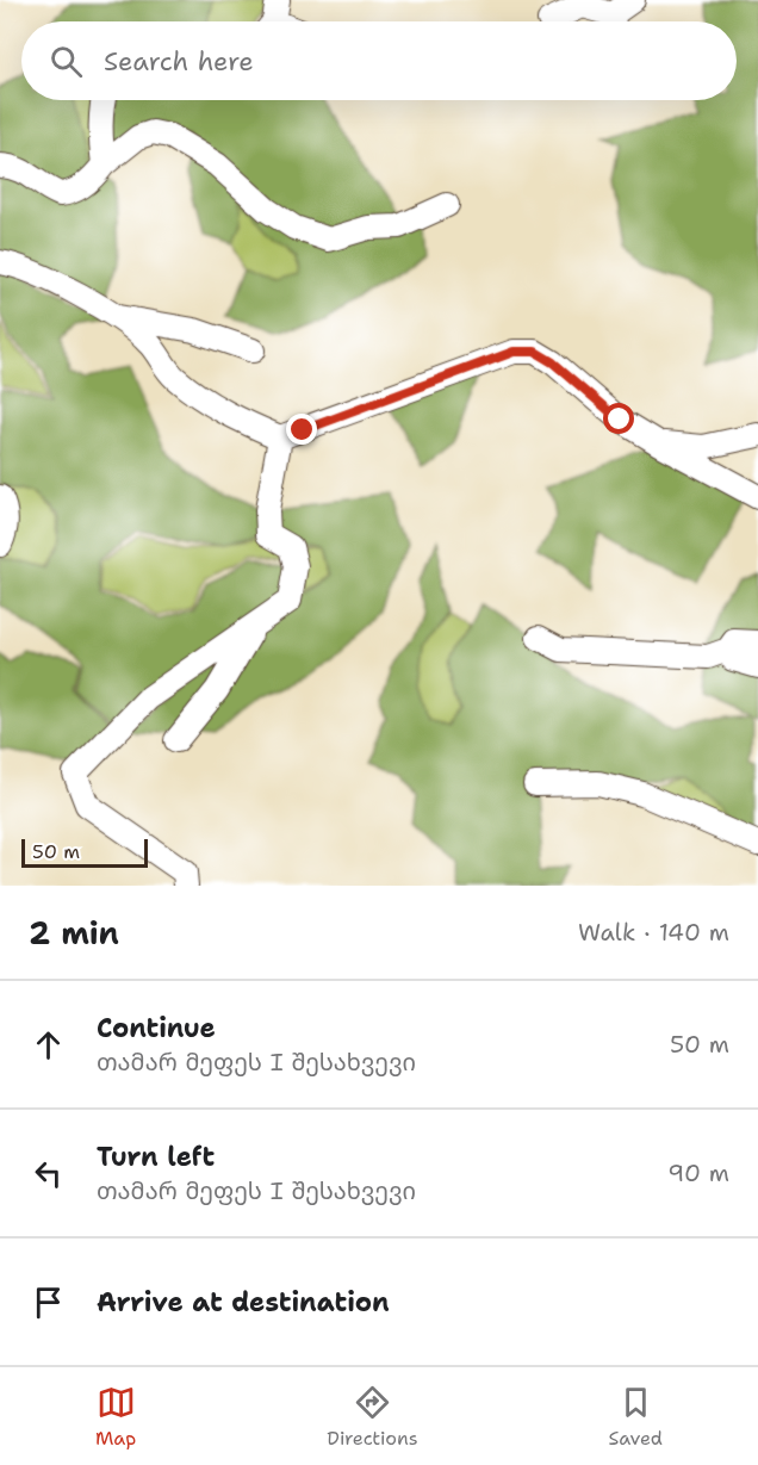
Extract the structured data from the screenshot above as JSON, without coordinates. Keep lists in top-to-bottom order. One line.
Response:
{"scale_bar":"50 m","page":{"search":"Search here","scale":"50 m","heading":["2 min","Walk · 140 m"],"list":[["Continue","თამარ მეფეს I შესახვევი","50 m"],["Turn left","თამარ მეფეს I შესახვევი","90 m"],"Arrive at destination"],"nav":["Map","Directions","Saved"]}}
